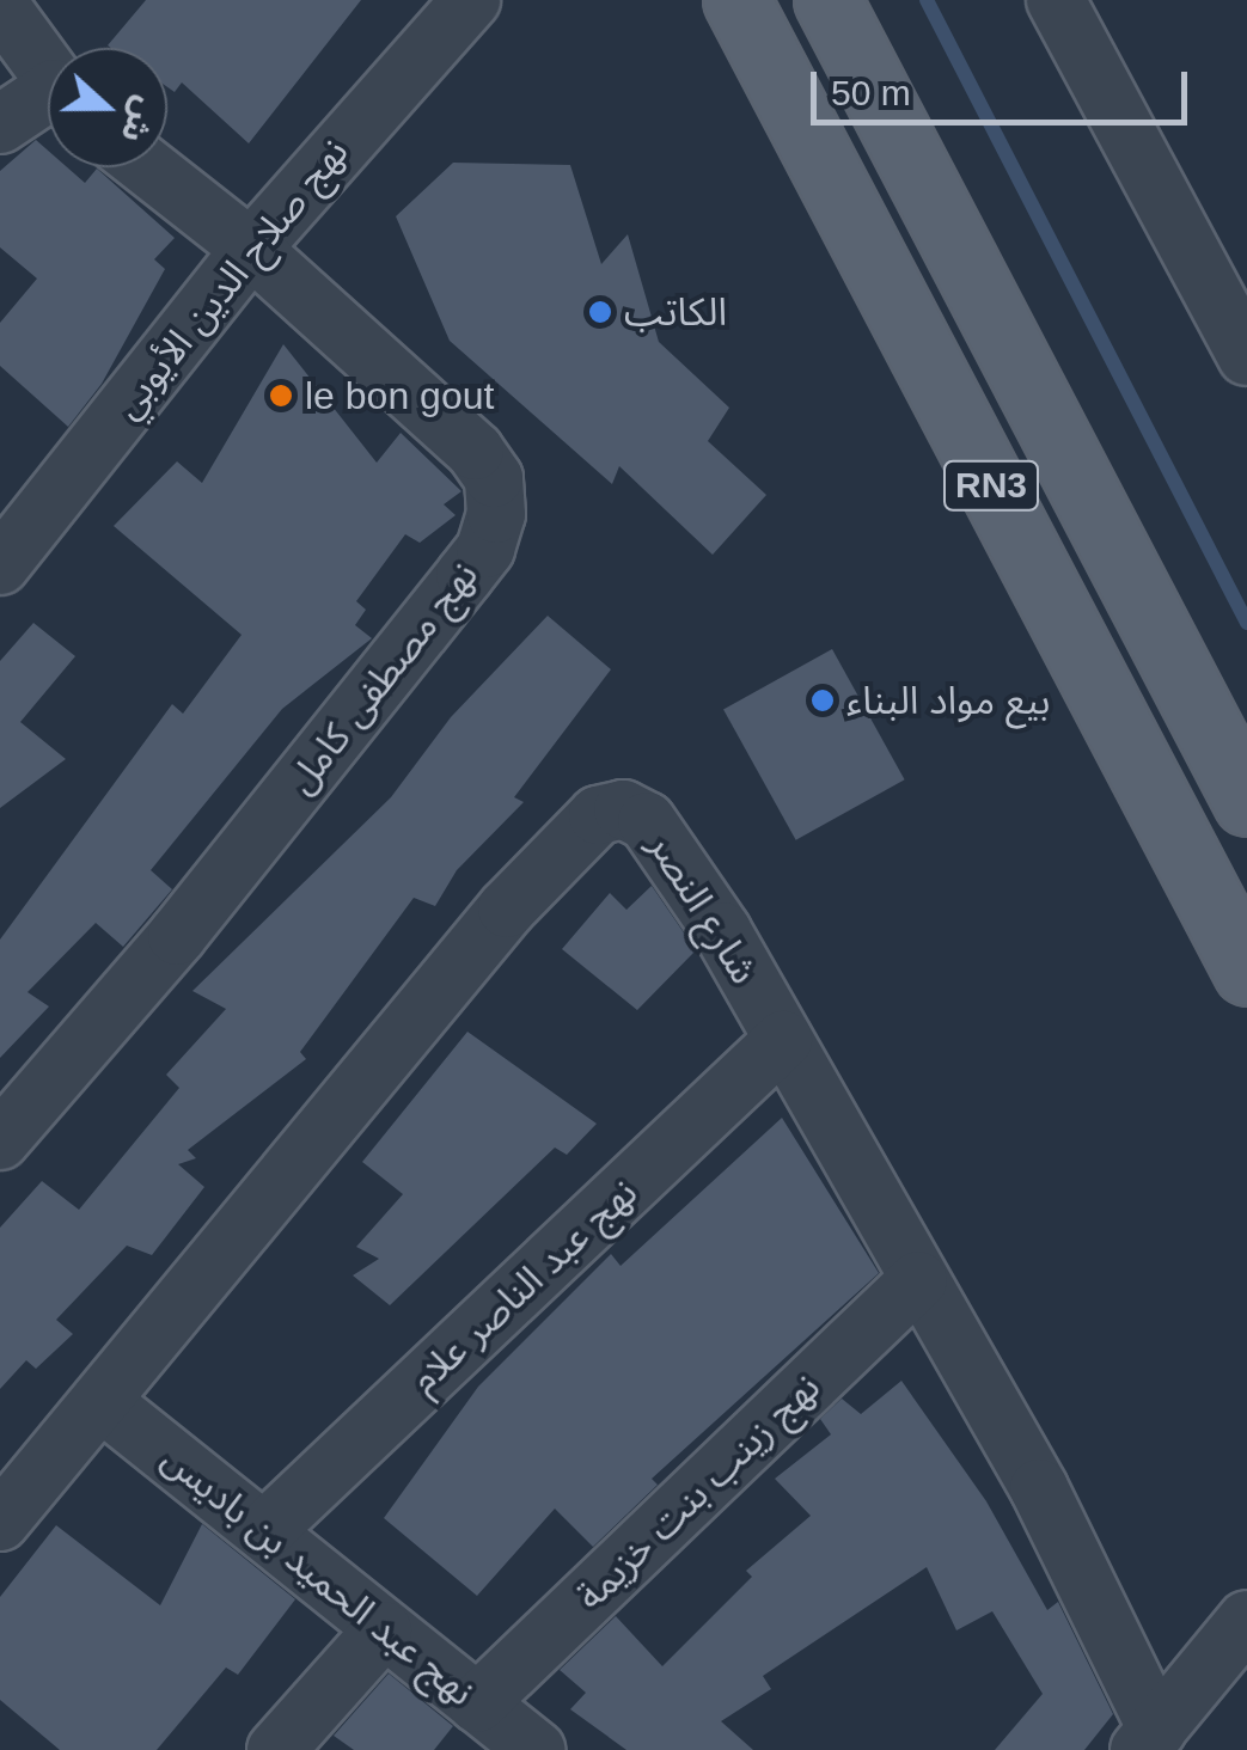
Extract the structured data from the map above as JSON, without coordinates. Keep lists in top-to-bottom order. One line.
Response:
{"streets":{"main road":["RN3"],"street":["نهج صلاح الدين الأيوبي","نهج مصطفى كامل","شارع النصر","نهج عبد الناصر علام","نهج زينب بنت خزيمة","نهج عبد الحميد بن باديس"]},"crossings":[["نهج صلاح الدين الأيوبي","نهج مصطفى كامل"],["شارع النصر","نهج عبد الناصر علام"],["شارع النصر","نهج زينب بنت خزيمة"],["شارع النصر","نهج عبد الحميد بن باديس"],["نهج عبد الناصر علام","نهج عبد الحميد بن باديس"],["نهج زينب بنت خزيمة","نهج عبد الحميد بن باديس"]],"places":["الكاتب","le bon gout","بيع مواد البناء"],"scale_bar":"50 m","north":"right"}
